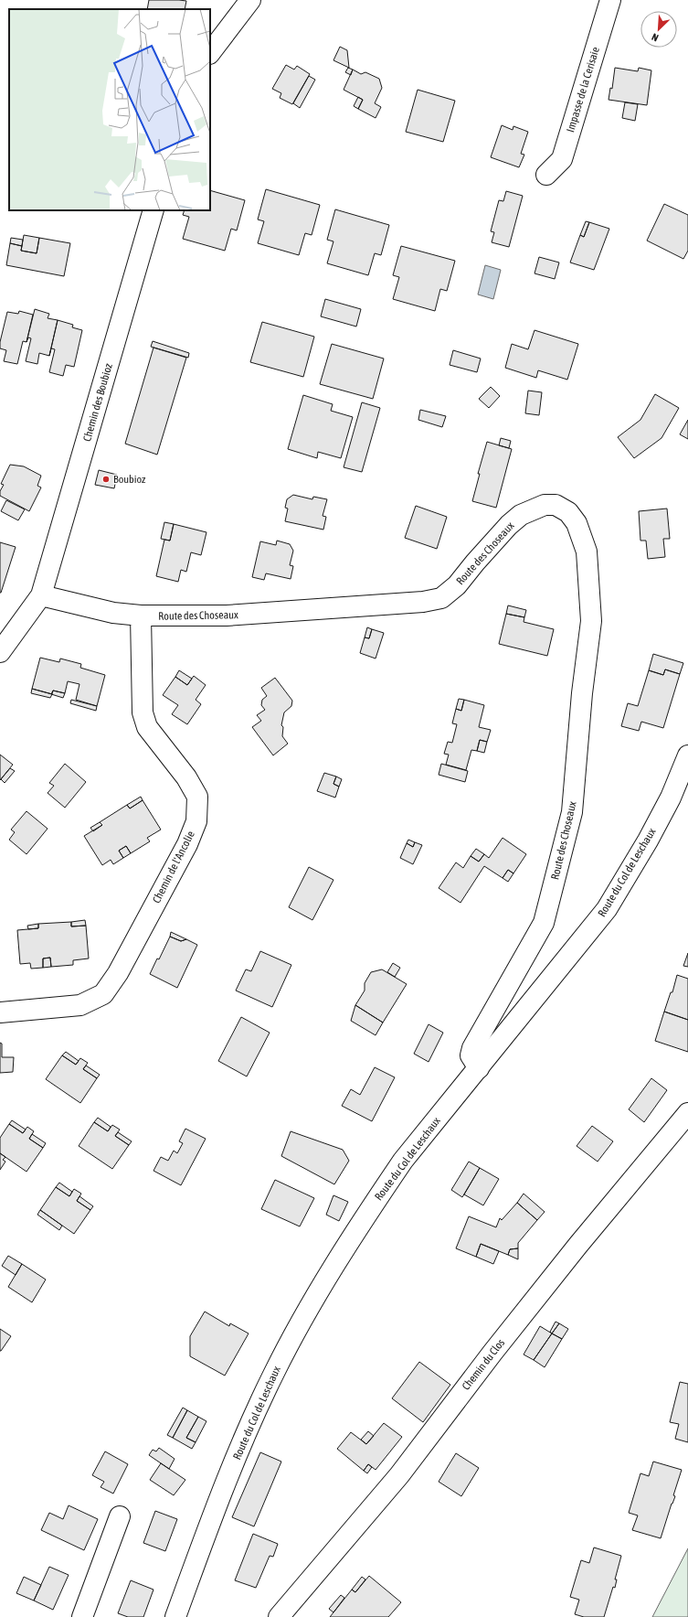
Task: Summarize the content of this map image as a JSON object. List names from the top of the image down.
{
  "streets": {
    "street": [
      "Impasse de la Cerisaie",
      "Chemin des Boubioz",
      "Route des Choseaux",
      "Chemin de l'Ancolie",
      "Route du Col de Leschaux",
      "Chemin du Clos"
    ]
  },
  "crossings": [
    ["Chemin des Boubioz", "Route des Choseaux"],
    ["Route des Choseaux", "Chemin de l'Ancolie"],
    ["Route des Choseaux", "Route du Col de Leschaux"]
  ],
  "places": ["Boubioz"],
  "north": "bottom left"
}
